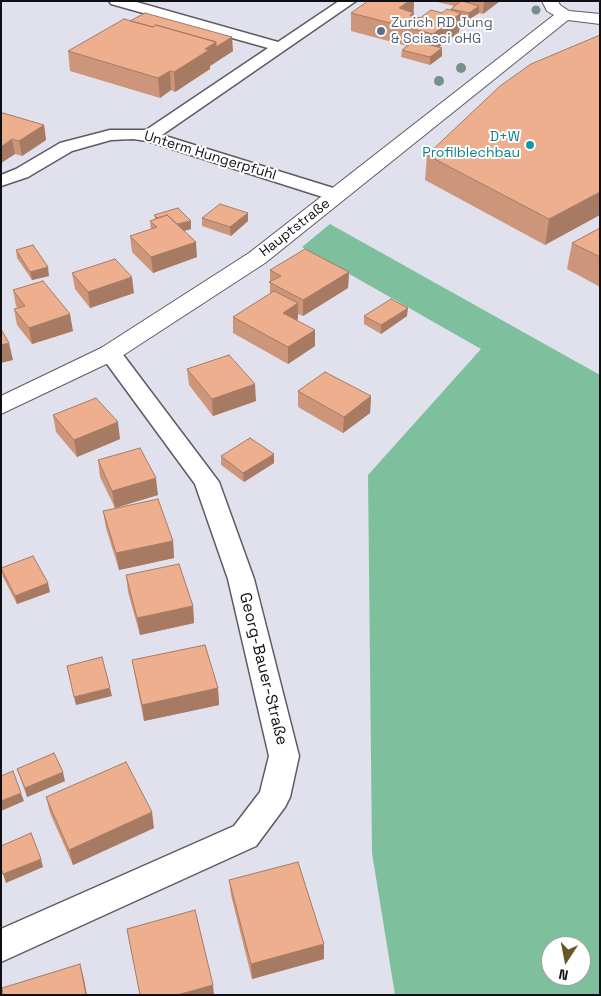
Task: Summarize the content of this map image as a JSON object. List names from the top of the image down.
{
  "streets": {
    "street": ["Unterm Hungerpfuhl", "Hauptstraße", "Georg-Bauer-Straße"]
  },
  "crossings": [
    ["Unterm Hungerpfuhl", "Hauptstraße"],
    ["Hauptstraße", "Georg-Bauer-Straße"]
  ],
  "places": ["Zurich RD Jung & Sciasci oHG", "D+W Profilblechbau"],
  "north": "bottom"
}
